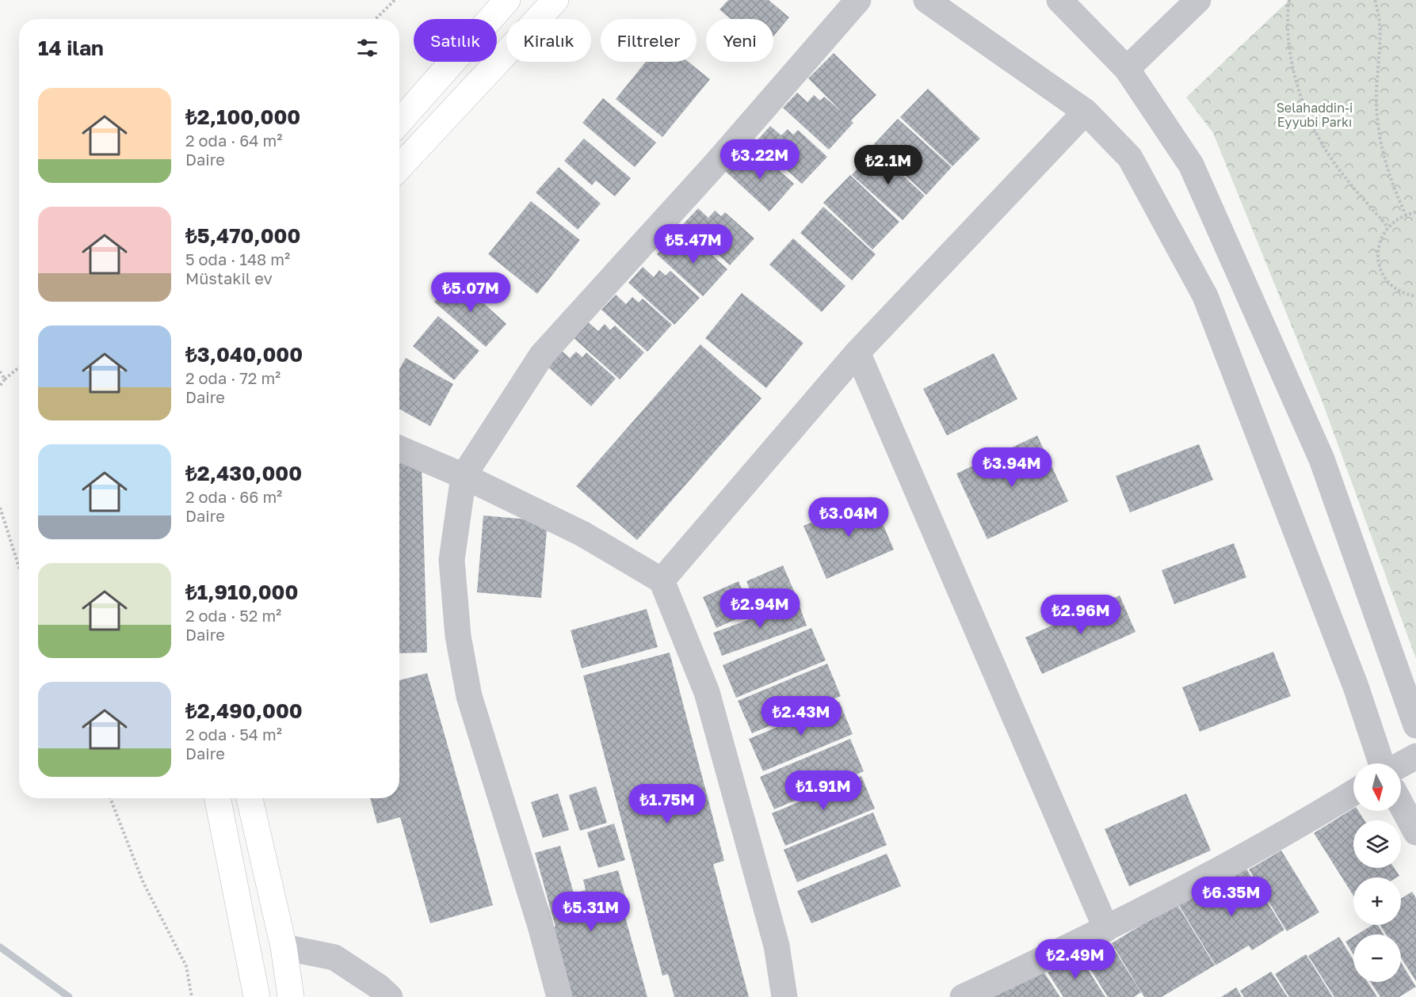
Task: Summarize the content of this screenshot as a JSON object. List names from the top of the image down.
{
  "parks": ["Selahaddin-i Eyyubi Parkı"],
  "north": "bottom",
  "page": {
    "chip": [
      "Satılık",
      "Kiralık",
      "Filtreler",
      "Yeni"
    ],
    "heading": "14 ilan",
    "list": [
      {
        "name": "₺2,100,000",
        "note": "2 oda · 64 m² · Daire"
      },
      {
        "name": "₺5,470,000",
        "note": "5 oda · 148 m² · Müstakil ev"
      },
      {
        "name": "₺3,040,000",
        "note": "2 oda · 72 m² · Daire"
      },
      {
        "name": "₺2,430,000",
        "note": "2 oda · 66 m² · Daire"
      },
      {
        "name": "₺1,910,000",
        "note": "2 oda · 52 m² · Daire"
      },
      {
        "name": "₺2,490,000",
        "note": "2 oda · 54 m² · Daire"
      }
    ],
    "price": [
      "₺3.22M",
      "₺2.1M",
      "₺5.47M",
      "₺5.07M",
      "₺3.94M",
      "₺3.04M",
      "₺2.94M",
      "₺2.96M",
      "₺2.43M",
      "₺1.91M",
      "₺1.75M",
      "₺6.35M",
      "₺5.31M",
      "₺2.49M"
    ],
    "map_buttons": ["+", "−"]
  }
}
